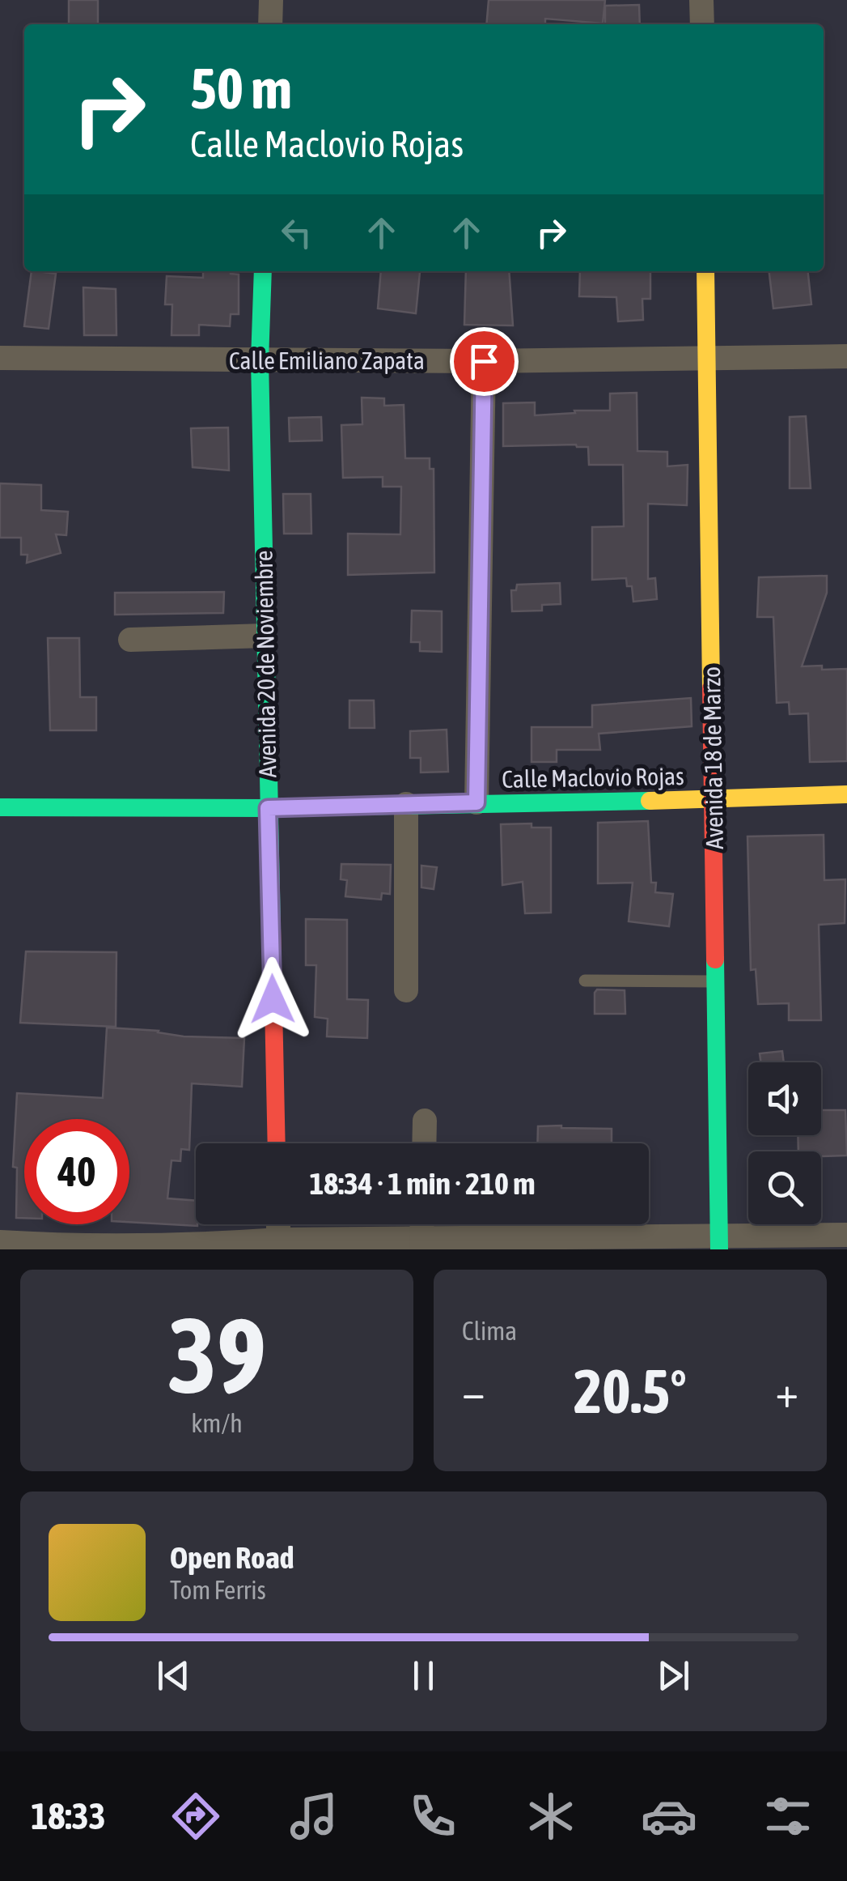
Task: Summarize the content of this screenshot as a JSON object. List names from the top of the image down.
{
  "streets": {
    "street": [
      "Calle Emiliano Zapata",
      "Avenida 20 de Noviembre",
      "Avenida 18 de Marzo",
      "Calle Maclovio Rojas"
    ]
  },
  "crossings": [
    ["Calle Emiliano Zapata", "Avenida 20 de Noviembre"],
    ["Calle Emiliano Zapata", "Avenida 18 de Marzo"],
    ["Avenida 20 de Noviembre", "Calle Maclovio Rojas"],
    ["Avenida 18 de Marzo", "Calle Maclovio Rojas"]
  ],
  "page": {
    "turn": ["50 m", "Calle Maclovio Rojas"],
    "limit": "40",
    "trip": "18:34 · 1 min · 210 m",
    "tile": [
      ["39", "km/h"],
      "Clima"
    ],
    "heat": ["−", "20.5°", "+"],
    "song": ["Open Road", "Tom Ferris"],
    "tabs": "18:33"
  }
}
